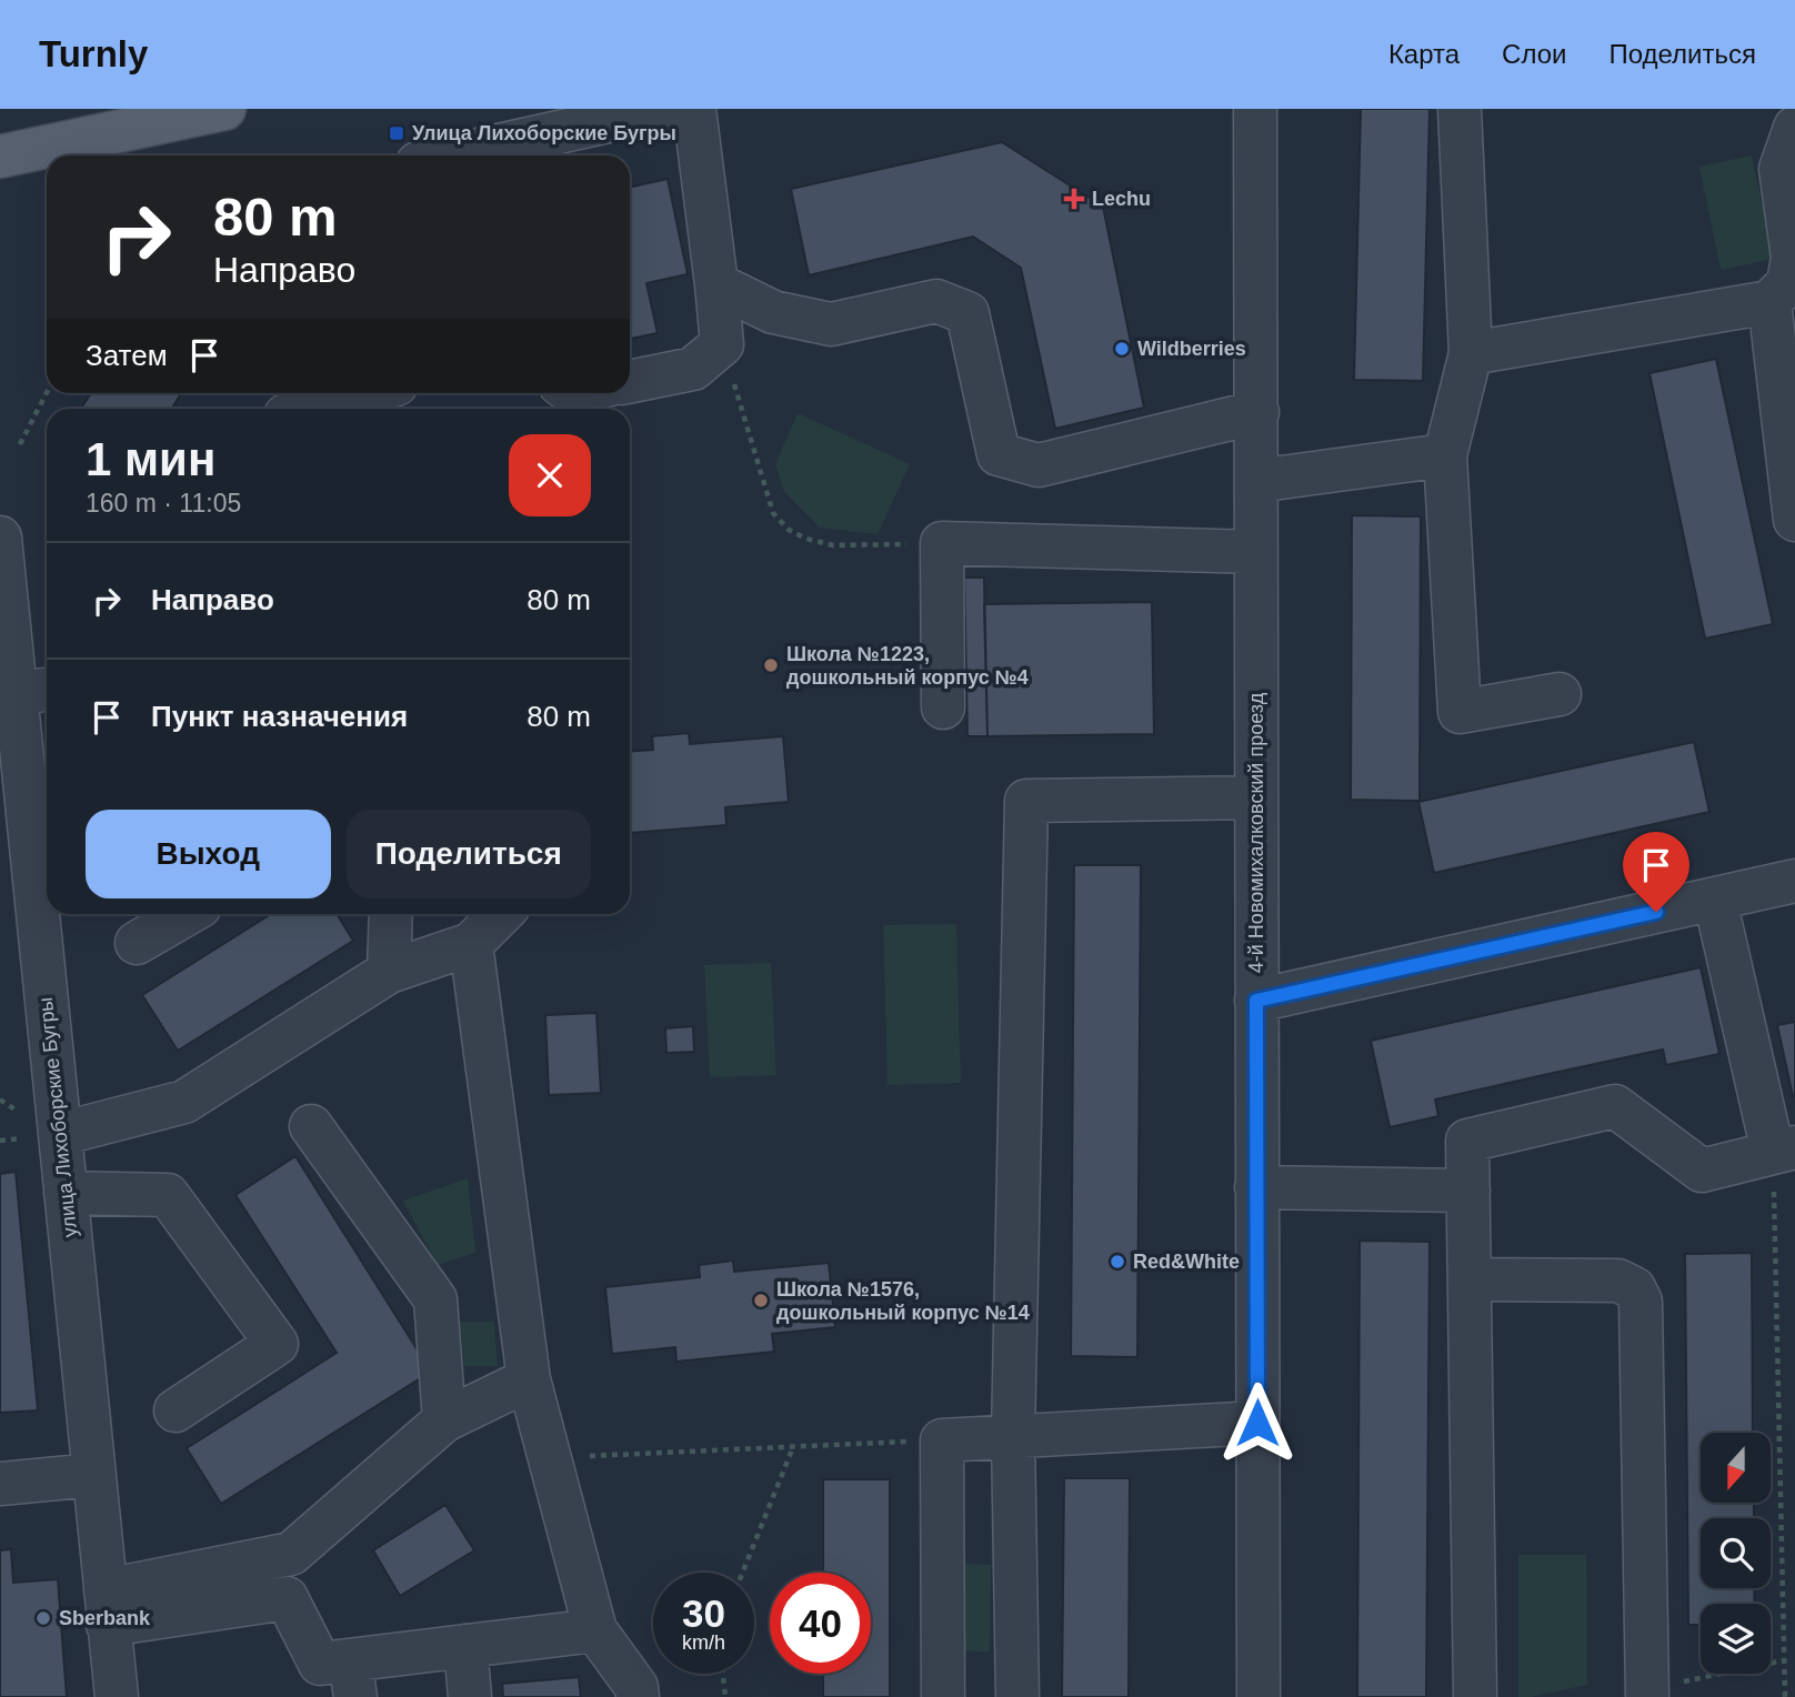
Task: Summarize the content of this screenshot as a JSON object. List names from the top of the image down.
{
  "streets": {
    "street": ["4-й Новомихалковский проезд", "улица Лихоборские Бугры"]
  },
  "places": {
    "transit": ["Улица Лихоборские Бугры"],
    "health": ["Lechu"],
    "other": [
      "Wildberries",
      "Школа №1223, дошкольный корпус №4",
      "Red&White",
      "Школа №1576, дошкольный корпус №14",
      "Sberbank"
    ]
  },
  "north": "bottom",
  "page": {
    "header": "Turnly",
    "nav": ["Карта", "Слои", "Поделиться"],
    "turn": ["80 m", "Направо"],
    "then": "Затем",
    "heading": ["1 мин", "160 m · 11:05"],
    "list": [
      {
        "name": "Направо",
        "value": "80 m"
      },
      {
        "name": "Пункт назначения",
        "value": "80 m"
      }
    ],
    "buttons": ["Выход", "Поделиться"],
    "speed": "30 km/h",
    "limit": "40"
  }
}
